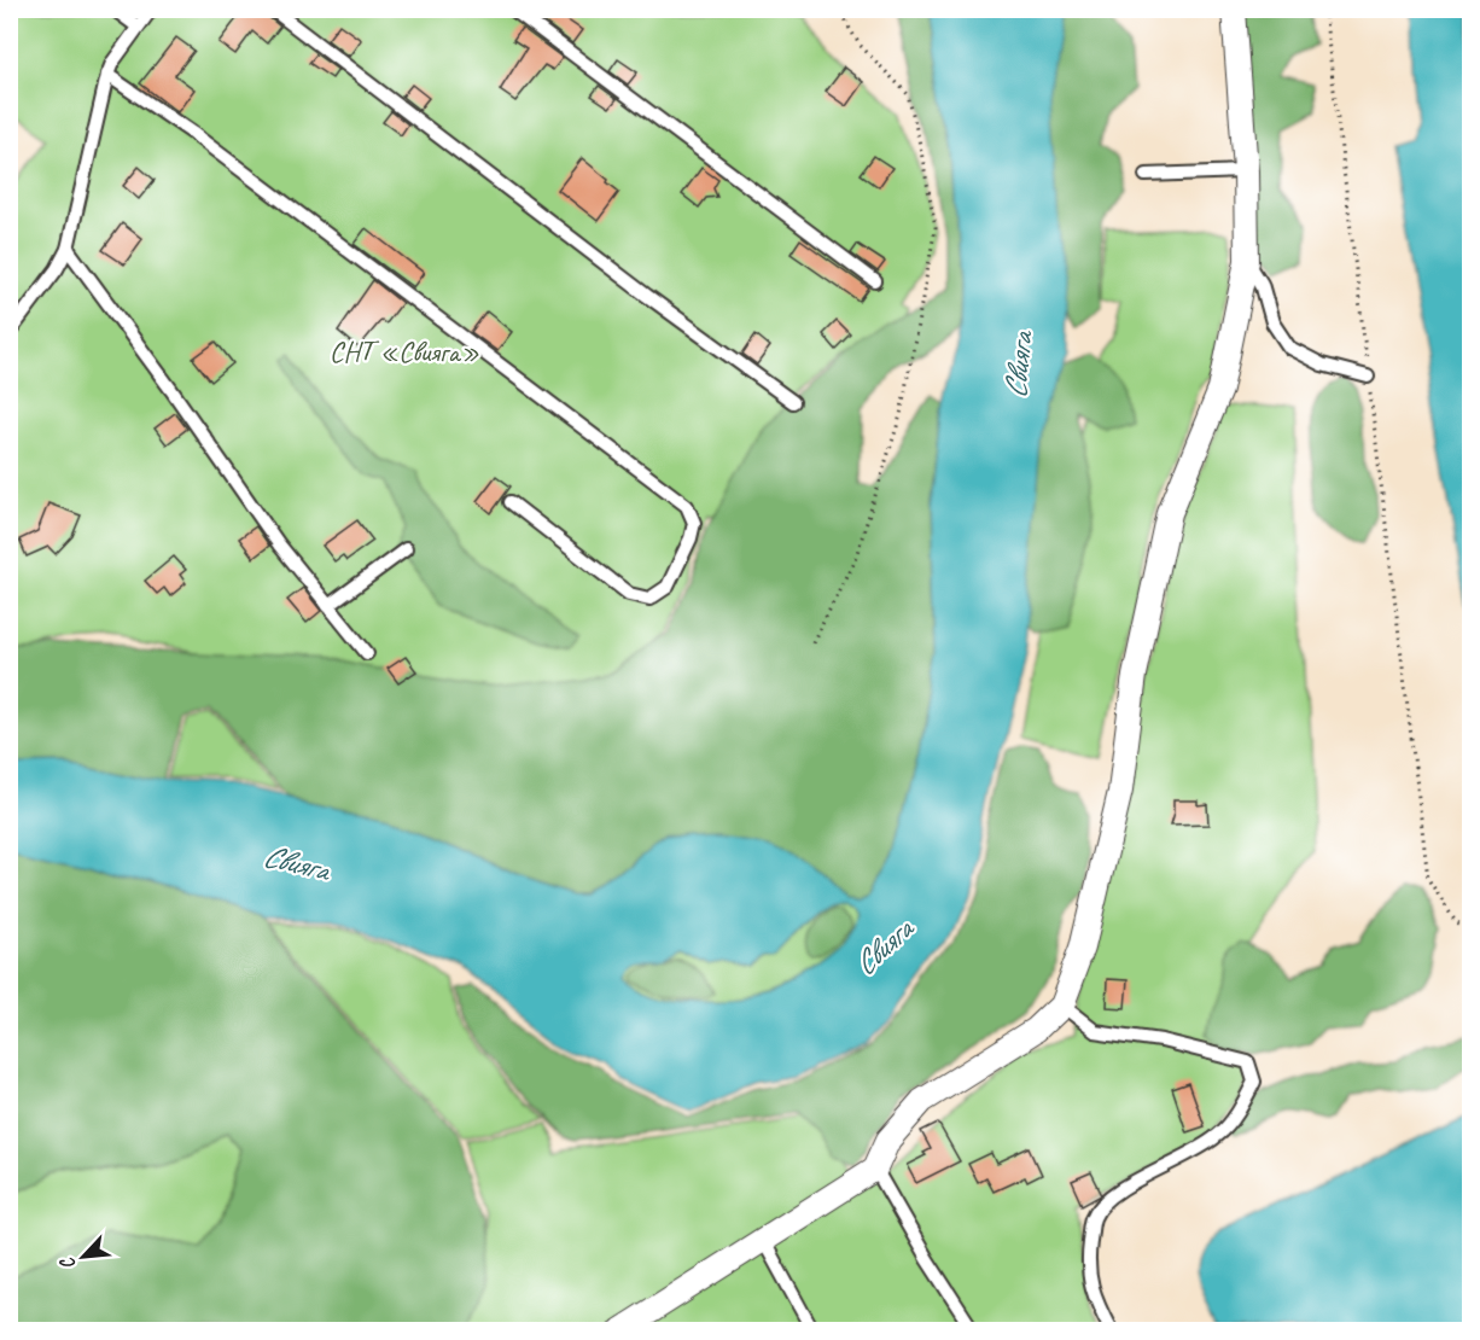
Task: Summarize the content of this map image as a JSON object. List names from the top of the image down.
{
  "water": ["Свияга"],
  "parks": ["СНТ «Свияга»"],
  "north": "bottom left"
}
